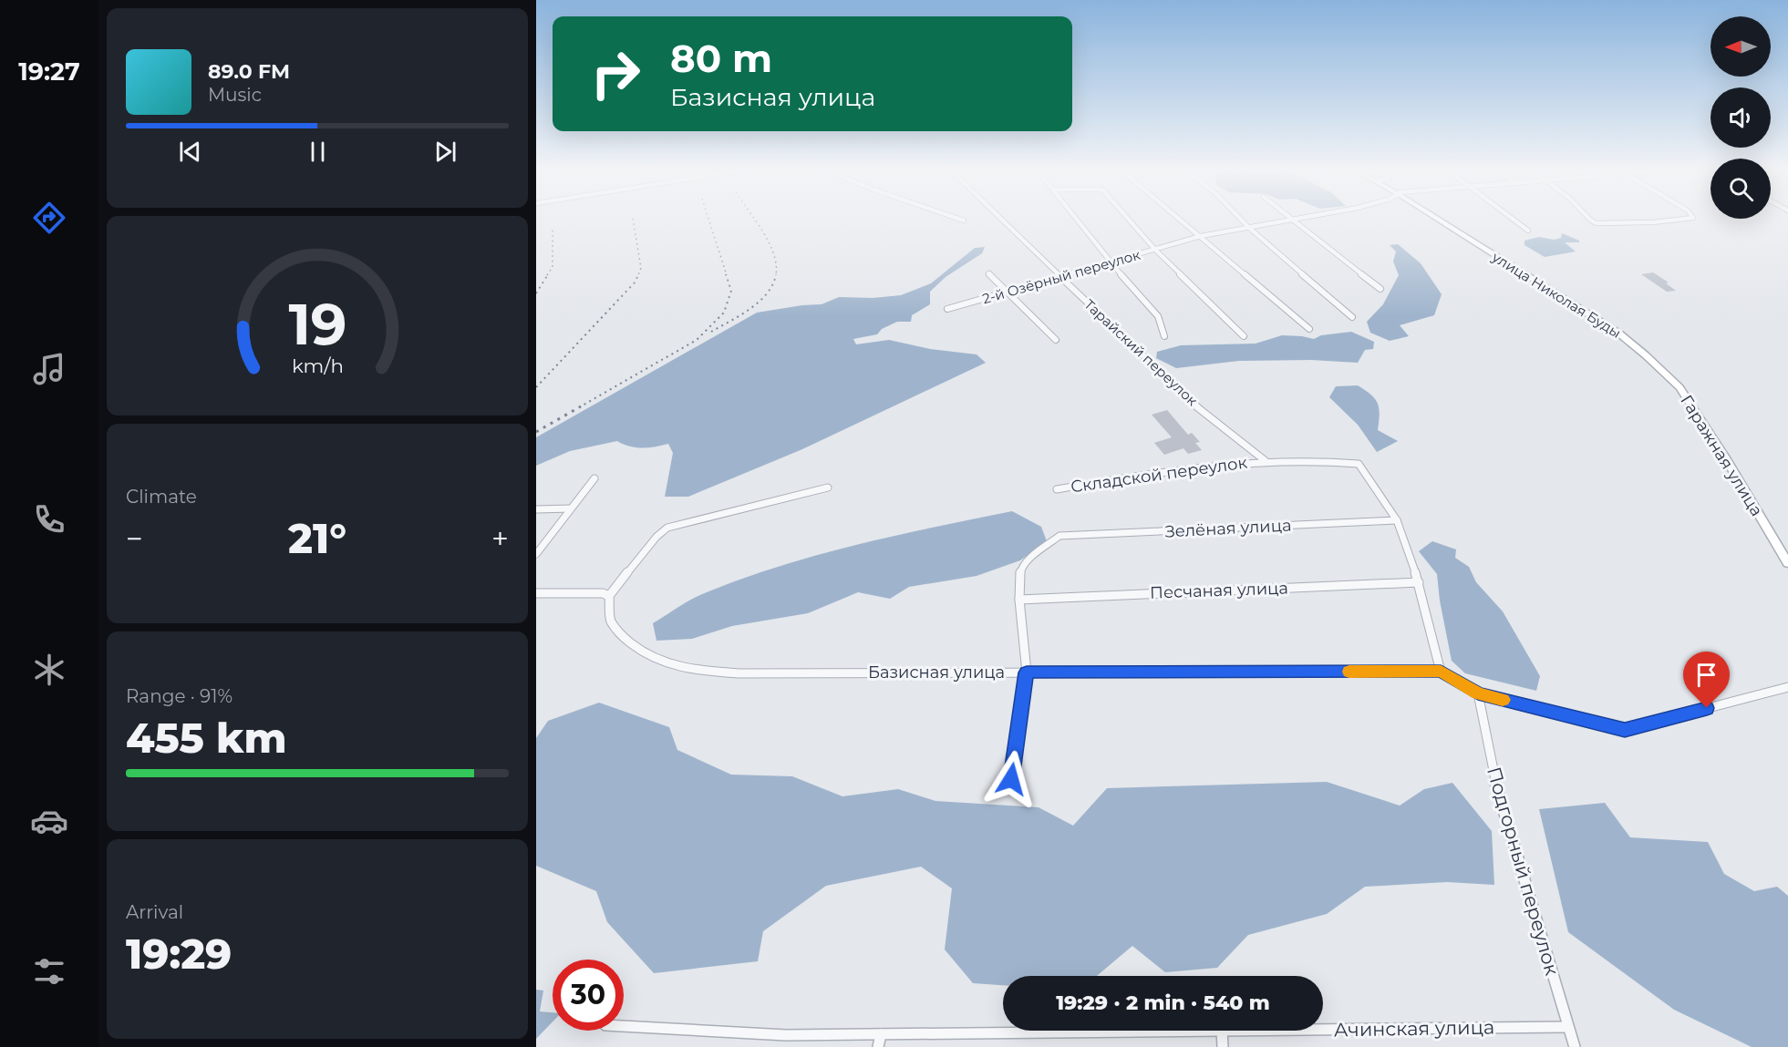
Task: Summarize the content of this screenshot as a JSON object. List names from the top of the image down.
{
  "streets": {
    "street": [
      "2-й Озёрный переулок",
      "улица Николая Буды",
      "Тарайский переулок",
      "Гаражная улица",
      "Складской переулок",
      "Зелёная улица",
      "Песчаная улица",
      "Базисная улица",
      "Подгорный переулок",
      "Ачинская улица"
    ]
  },
  "crossings": [
    ["2-й Озёрный переулок", "Тарайский переулок"],
    ["улица Николая Буды", "Гаражная улица"],
    ["Тарайский переулок", "Складской переулок"],
    ["Складской переулок", "Зелёная улица"],
    ["Зелёная улица", "Песчаная улица"],
    ["Подгорный переулок", "Ачинская улица"]
  ],
  "north": "left",
  "page": {
    "tabs": "19:27",
    "turn": ["80 m", "Базисная улица"],
    "song": ["89.0 FM", "Music"],
    "tile": [
      "Climate",
      ["Range · 91%", "455 km"],
      ["Arrival", "19:29"]
    ],
    "heat": ["−", "21°", "+"],
    "limit": "30",
    "trip": "19:29 · 2 min · 540 m",
    "gauge": ["19", "km/h"]
  }
}
